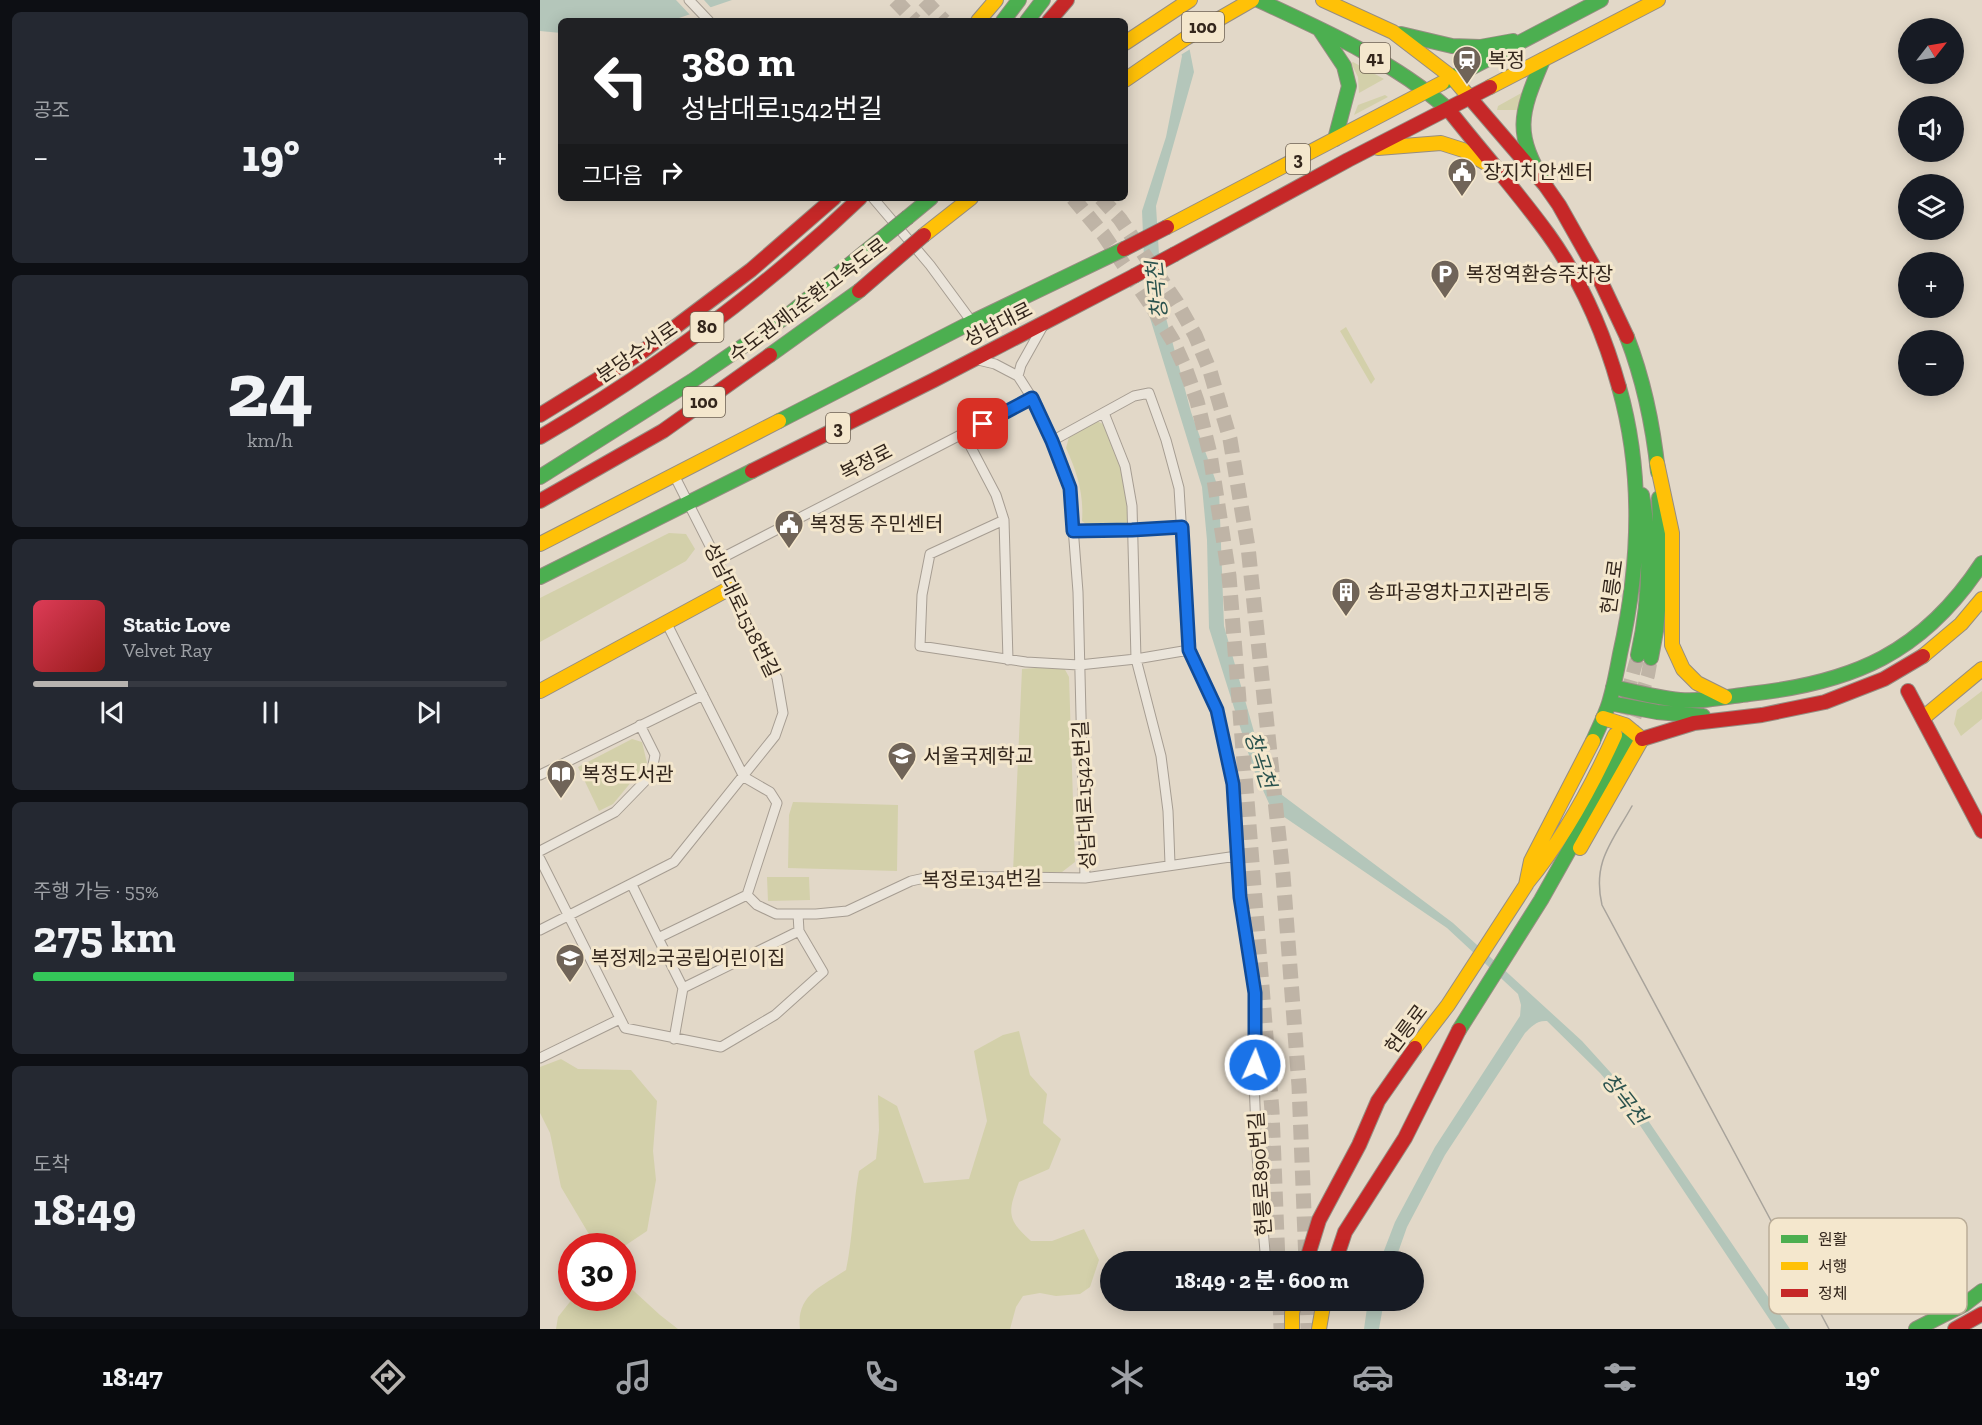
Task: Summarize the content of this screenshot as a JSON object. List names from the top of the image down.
{
  "streets": {
    "main road": [
      "100",
      "41",
      "3",
      "수도권제1순환고속도로",
      "성남대로",
      "80",
      "분당수서로",
      "헌릉로"
    ],
    "street": [
      "복정로",
      "성남대로1518번길",
      "성남대로1542번길",
      "복정로134번길",
      "헌릉로890번길"
    ]
  },
  "crossings": [
    ["41", "3"],
    ["41", "성남대로"],
    ["3", "성남대로"],
    ["성남대로", "헌릉로"],
    ["성남대로", "성남대로1518번길"],
    ["복정로", "성남대로1518번길"],
    ["복정로", "성남대로1542번길"],
    ["성남대로1542번길", "복정로134번길"],
    ["성남대로1542번길", "헌릉로890번길"]
  ],
  "water": ["창곡천"],
  "places": {
    "station": ["복정"],
    "public building": ["장지치안센터", "복정동 주민센터"],
    "parking": ["복정역환승주차장"],
    "building": ["송파공영차고지관리동"],
    "school or university": ["서울국제학교", "복정제2국공립어린이집"],
    "library": ["복정도서관"]
  },
  "legend": ["원활", "서행", "정체"],
  "north": "top right",
  "page": {
    "tile": [
      "공조",
      ["24", "km/h"],
      ["주행 가능 · 55%", "275 km"],
      ["도착", "18:49"]
    ],
    "map_buttons": ["+", "−"],
    "turn": ["380 m", "성남대로1542번길"],
    "heat": ["−", "19°", "+"],
    "then": "그다음",
    "song": ["Static Love", "Velvet Ray"],
    "limit": "30",
    "trip": "18:49 · 2 분 · 600 m",
    "tabs": ["18:47", "19°"]
  }
}
